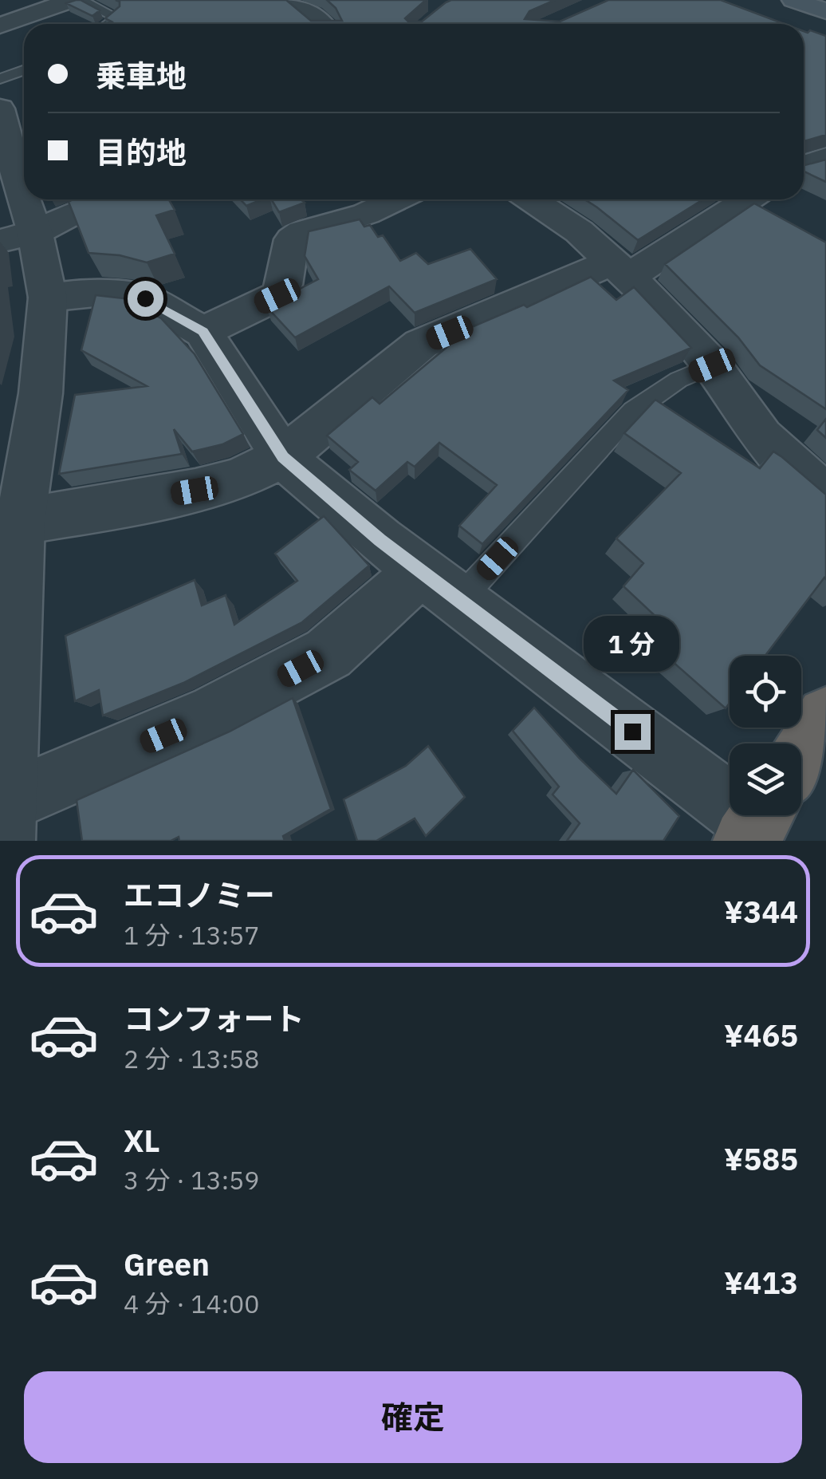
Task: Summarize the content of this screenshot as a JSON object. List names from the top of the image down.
{
  "page": {
    "banner": ["乗車地", "目的地"],
    "bubble": "1 分",
    "list": [
      {
        "name": "エコノミー",
        "note": "1 分 · 13:57",
        "value": "¥344"
      },
      {
        "name": "コンフォート",
        "note": "2 分 · 13:58",
        "value": "¥465"
      },
      {
        "name": "XL",
        "note": "3 分 · 13:59",
        "value": "¥585"
      },
      {
        "name": "Green",
        "note": "4 分 · 14:00",
        "value": "¥413"
      }
    ],
    "buttons": "確定"
  }
}
